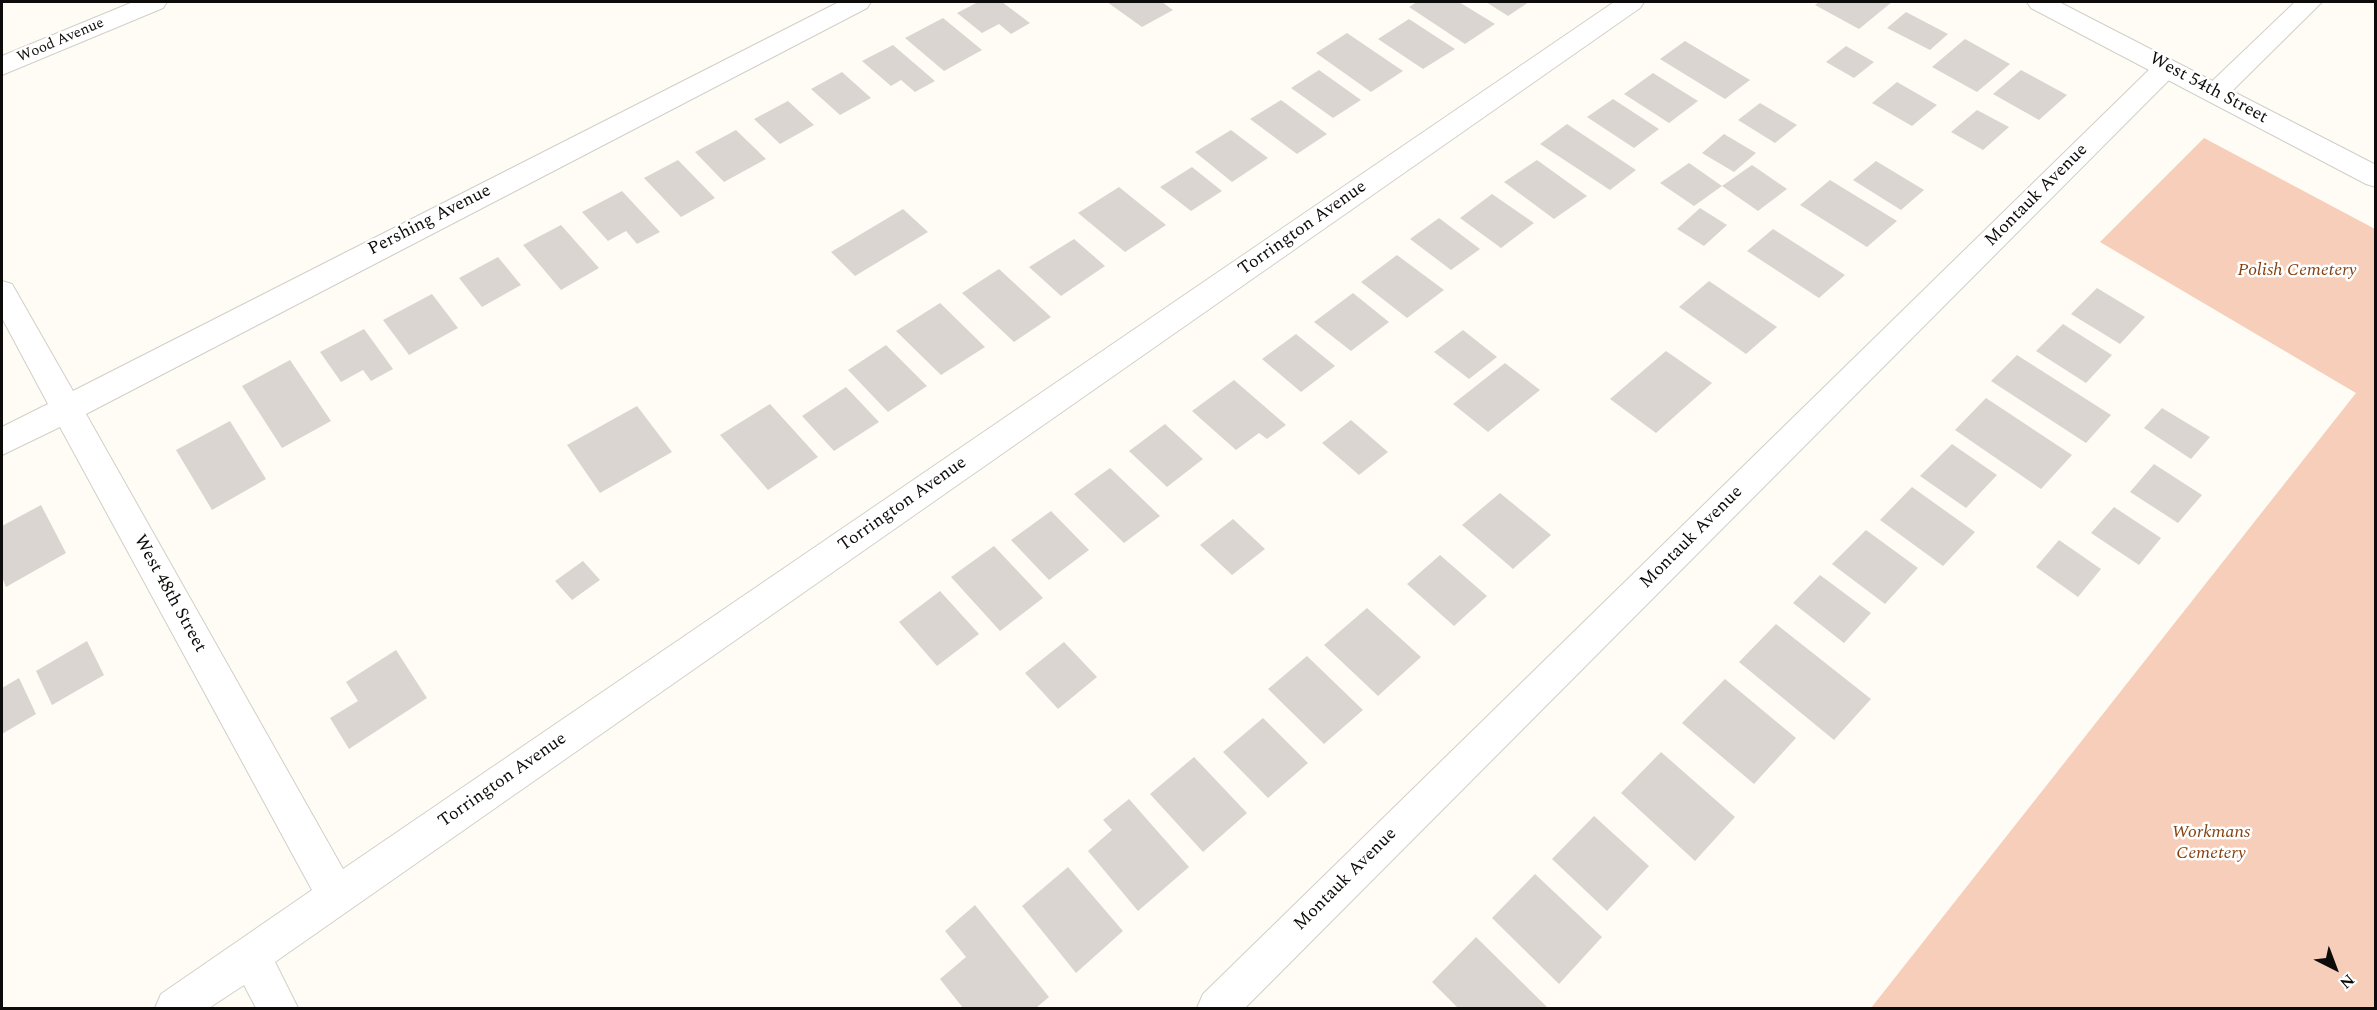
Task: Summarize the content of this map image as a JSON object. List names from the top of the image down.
{
  "streets": {
    "street": [
      "Wood Avenue",
      "West 54th Street",
      "Montauk Avenue",
      "Pershing Avenue",
      "Torrington Avenue",
      "West 48th Street"
    ]
  },
  "crossings": [
    ["West 54th Street", "Montauk Avenue"],
    ["Pershing Avenue", "West 48th Street"],
    ["Torrington Avenue", "West 48th Street"]
  ],
  "parks": ["Polish Cemetery", "Workmans Cemetery"],
  "north": "bottom right"
}
